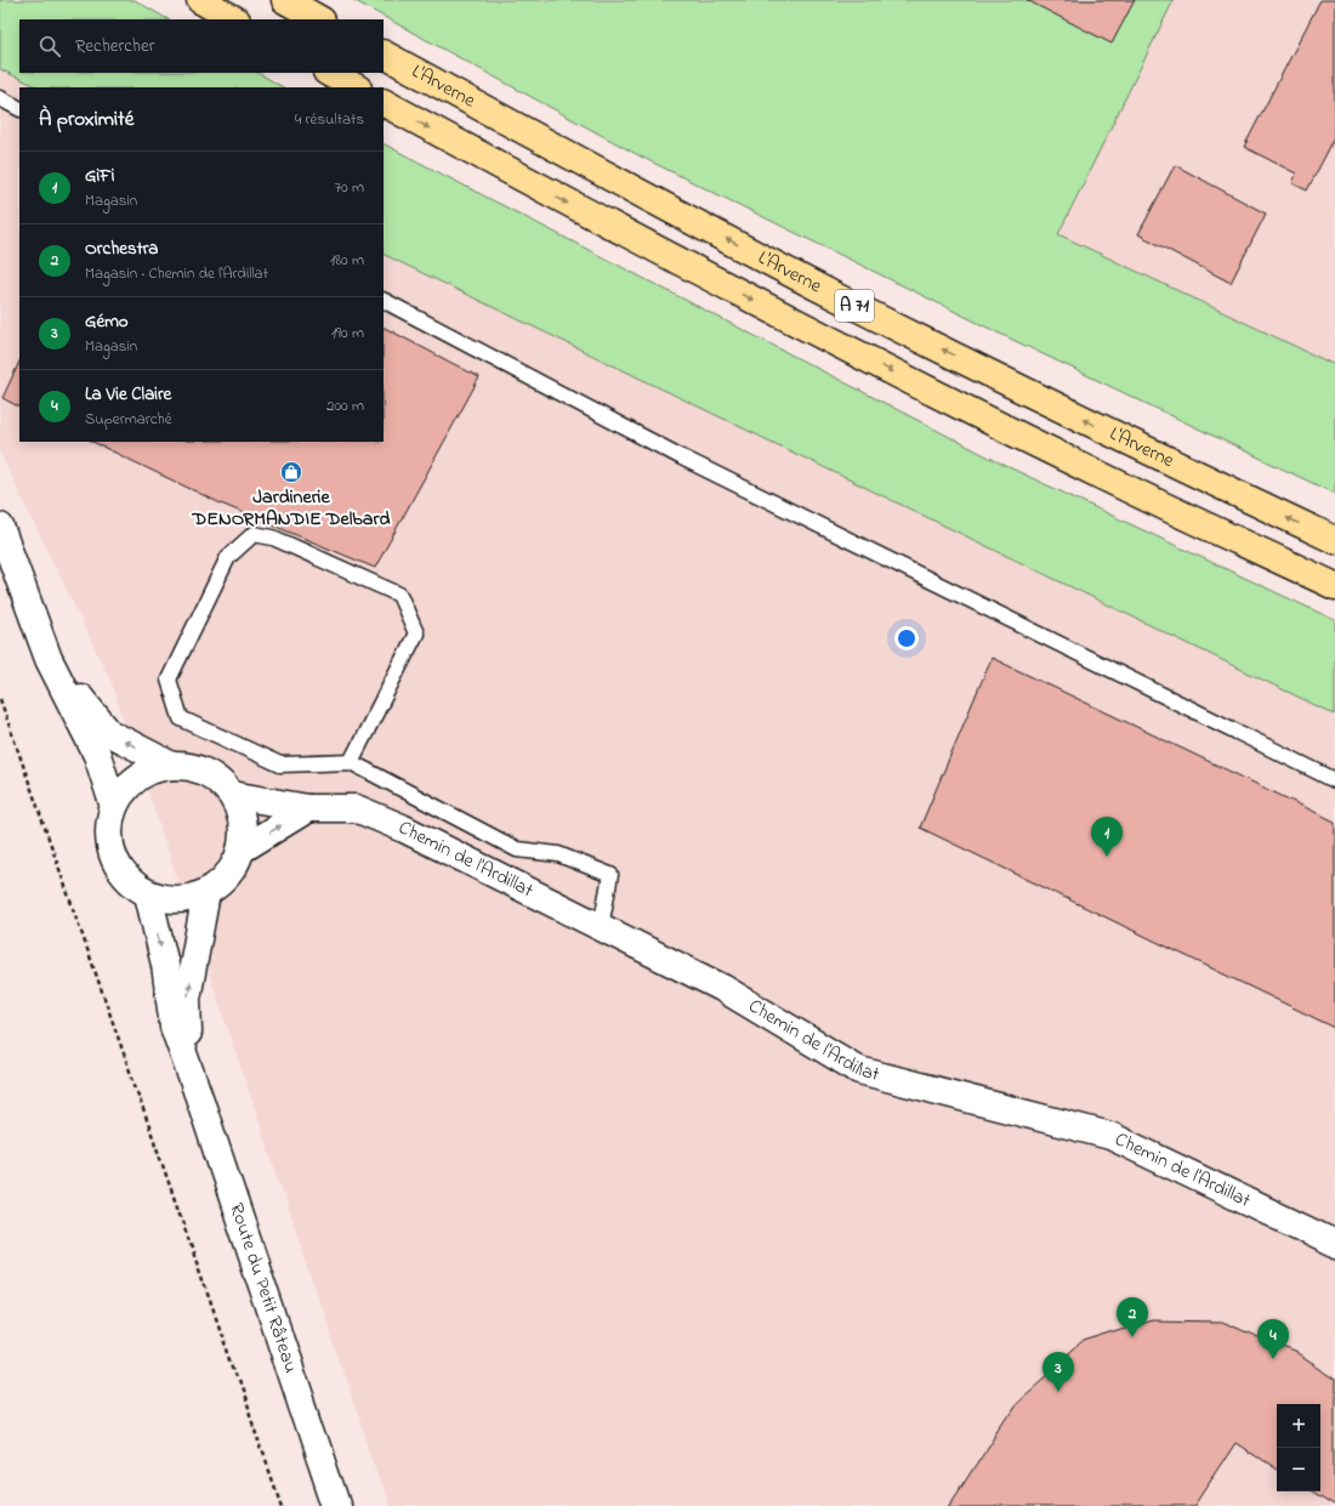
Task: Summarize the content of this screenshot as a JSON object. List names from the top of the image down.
{
  "streets": {
    "highway": ["L'Arverne", "A 71"],
    "street": ["Chemin de l'Ardillat", "Route du Petit Râteau"]
  },
  "crossings": [
    ["Chemin de l'Ardillat", "Route du Petit Râteau"]
  ],
  "places": {
    "shop": ["Jardinerie DENORMANDIE Delbard"]
  },
  "page": {
    "search": "Rechercher",
    "heading": ["À proximité", "4 résultats"],
    "list": [
      {
        "mark": "1",
        "name": "GiFi",
        "note": "Magasin",
        "value": "70 m"
      },
      {
        "mark": "2",
        "name": "Orchestra",
        "note": "Magasin · Chemin de l'Ardillat",
        "value": "180 m"
      },
      {
        "mark": "3",
        "name": "Gémo",
        "note": "Magasin",
        "value": "190 m"
      },
      {
        "mark": "4",
        "name": "La Vie Claire",
        "note": "Supermarché",
        "value": "200 m"
      }
    ],
    "pins": [
      "1",
      "2",
      "4",
      "3"
    ],
    "map_buttons": ["+", "−"]
  }
}
